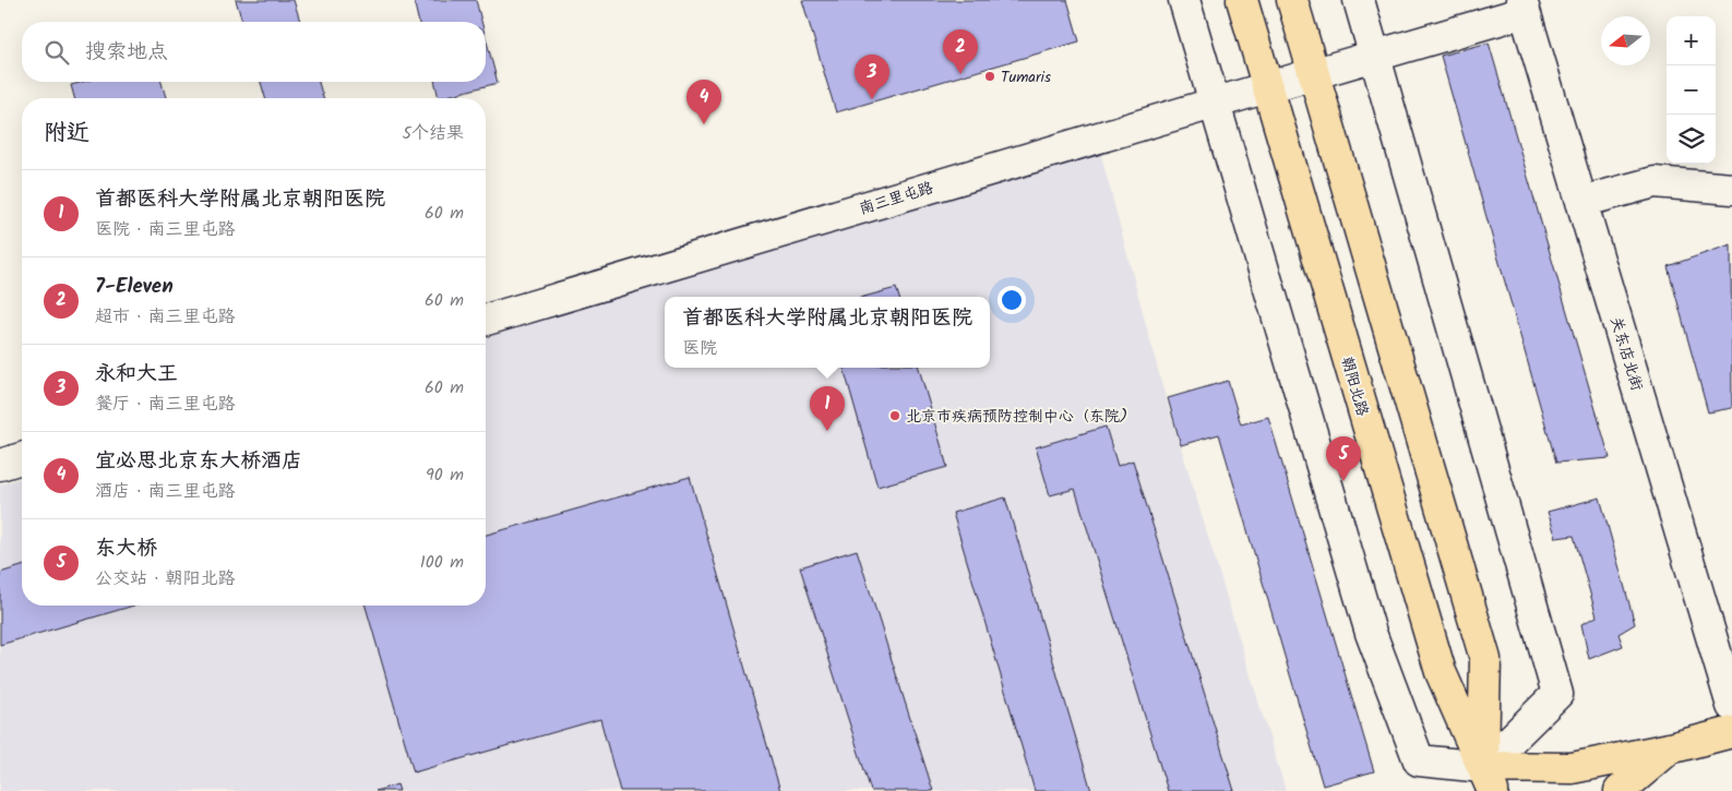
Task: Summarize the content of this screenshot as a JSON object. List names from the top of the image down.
{
  "streets": {
    "main road": ["朝阳北路"],
    "street": ["南三里屯路", "关东店北街"]
  },
  "crossings": [
    ["南三里屯路", "关东店北街"],
    ["南三里屯路", "朝阳北路"]
  ],
  "places": ["Tumaris", "北京市疾病预防控制中心（东院)"],
  "north": "left",
  "page": {
    "map_buttons": ["+", "−"],
    "search": "搜索地点",
    "pins": [
      "2",
      "3",
      "4",
      "1",
      "5"
    ],
    "heading": ["附近", "5个结果"],
    "list": [
      {
        "mark": "1",
        "name": "首都医科大学附属北京朝阳医院",
        "note": "医院 · 南三里屯路",
        "value": "60 m"
      },
      {
        "mark": "2",
        "name": "7-Eleven",
        "note": "超市 · 南三里屯路",
        "value": "60 m"
      },
      {
        "mark": "3",
        "name": "永和大王",
        "note": "餐厅 · 南三里屯路",
        "value": "60 m"
      },
      {
        "mark": "4",
        "name": "宜必思北京东大桥酒店",
        "note": "酒店 · 南三里屯路",
        "value": "90 m"
      },
      {
        "mark": "5",
        "name": "东大桥",
        "note": "公交站 · 朝阳北路",
        "value": "100 m"
      }
    ],
    "popup": ["首都医科大学附属北京朝阳医院", "医院"]
  }
}
